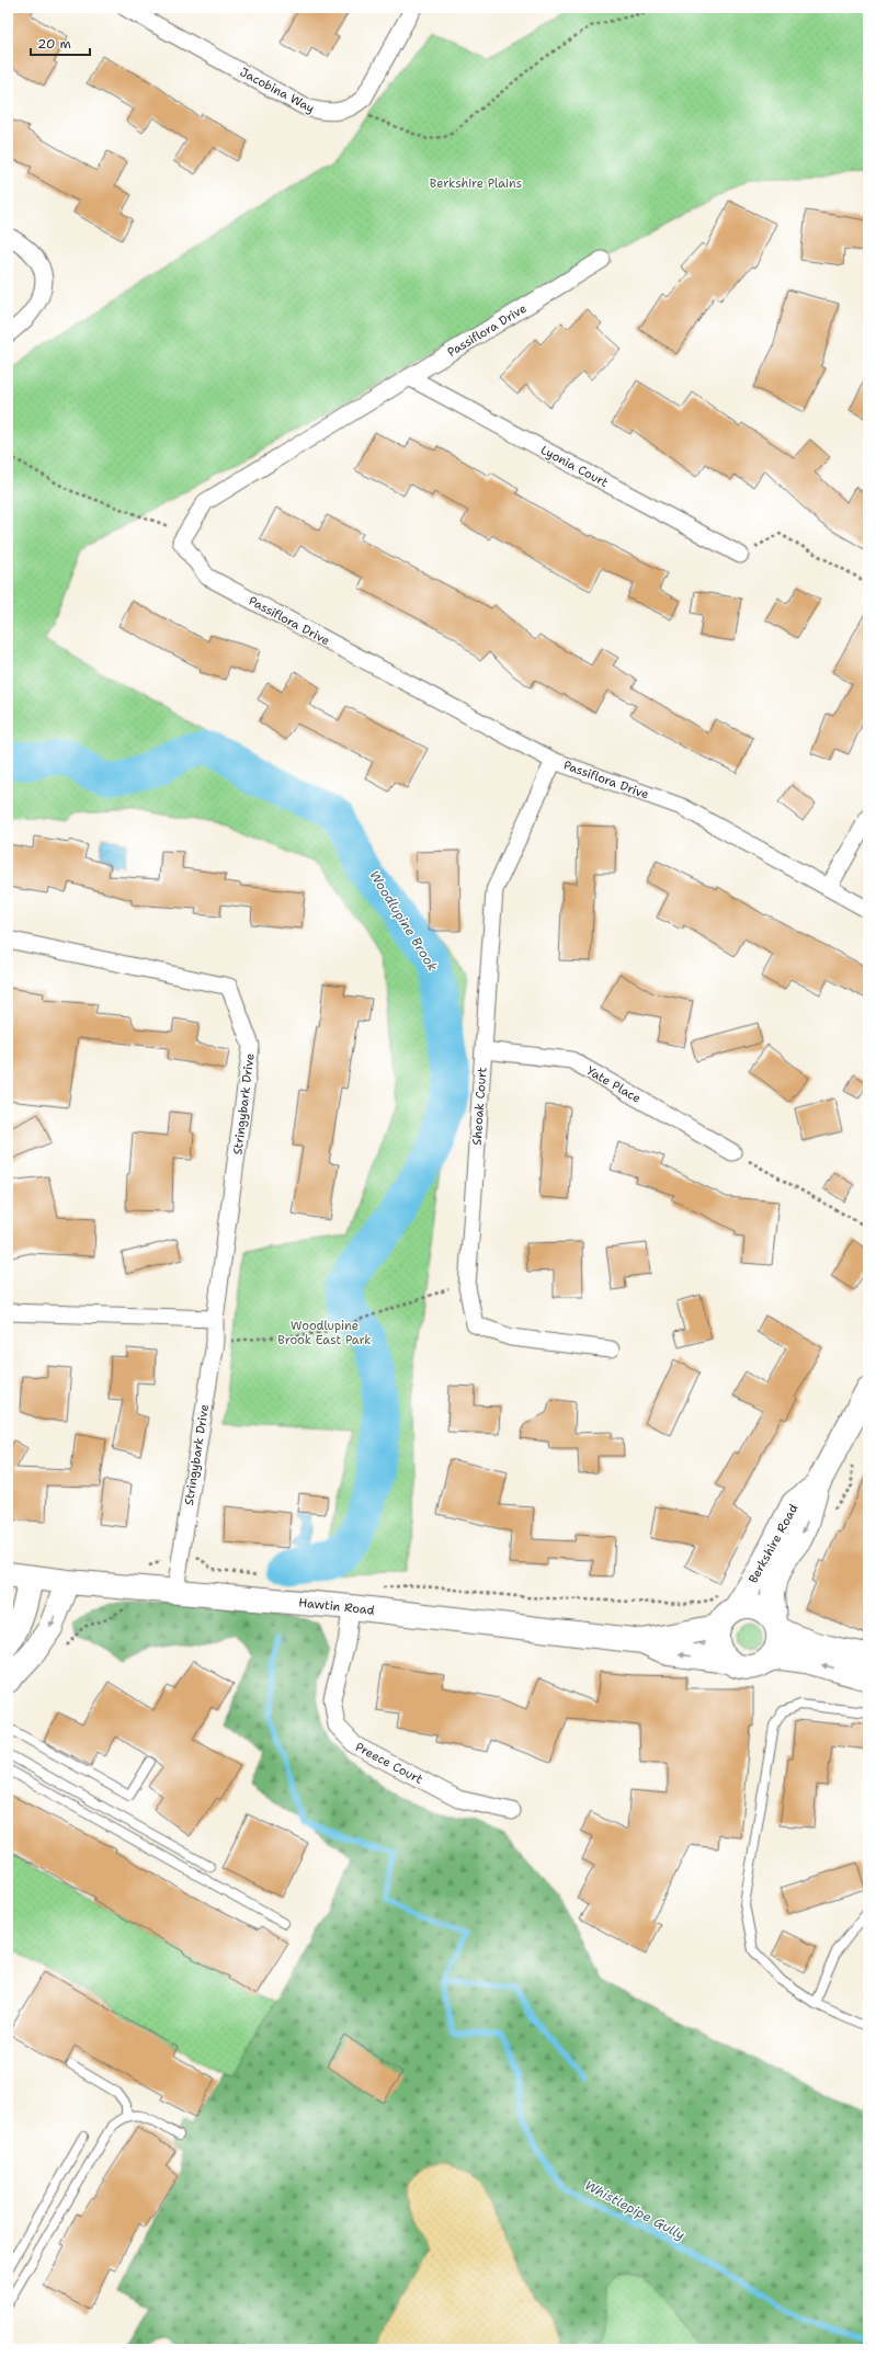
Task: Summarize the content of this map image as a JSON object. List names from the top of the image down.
{
  "streets": {
    "main road": ["Berkshire Road", "Hawtin Road"],
    "street": [
      "Jacobina Way",
      "Passiflora Drive",
      "Lyonia Court",
      "Yate Place",
      "Stringybark Drive",
      "Sheoak Court",
      "Preece Court"
    ]
  },
  "crossings": [
    ["Passiflora Drive", "Lyonia Court"],
    ["Passiflora Drive", "Sheoak Court"],
    ["Yate Place", "Sheoak Court"],
    ["Stringybark Drive", "Hawtin Road"],
    ["Berkshire Road", "Hawtin Road"],
    ["Hawtin Road", "Preece Court"]
  ],
  "water": ["Woodlupine Brook", "Whistlepipe Gully"],
  "parks": ["Berkshire Plains", "Woodlupine Brook East Park"],
  "scale_bar": "20 m"
}
